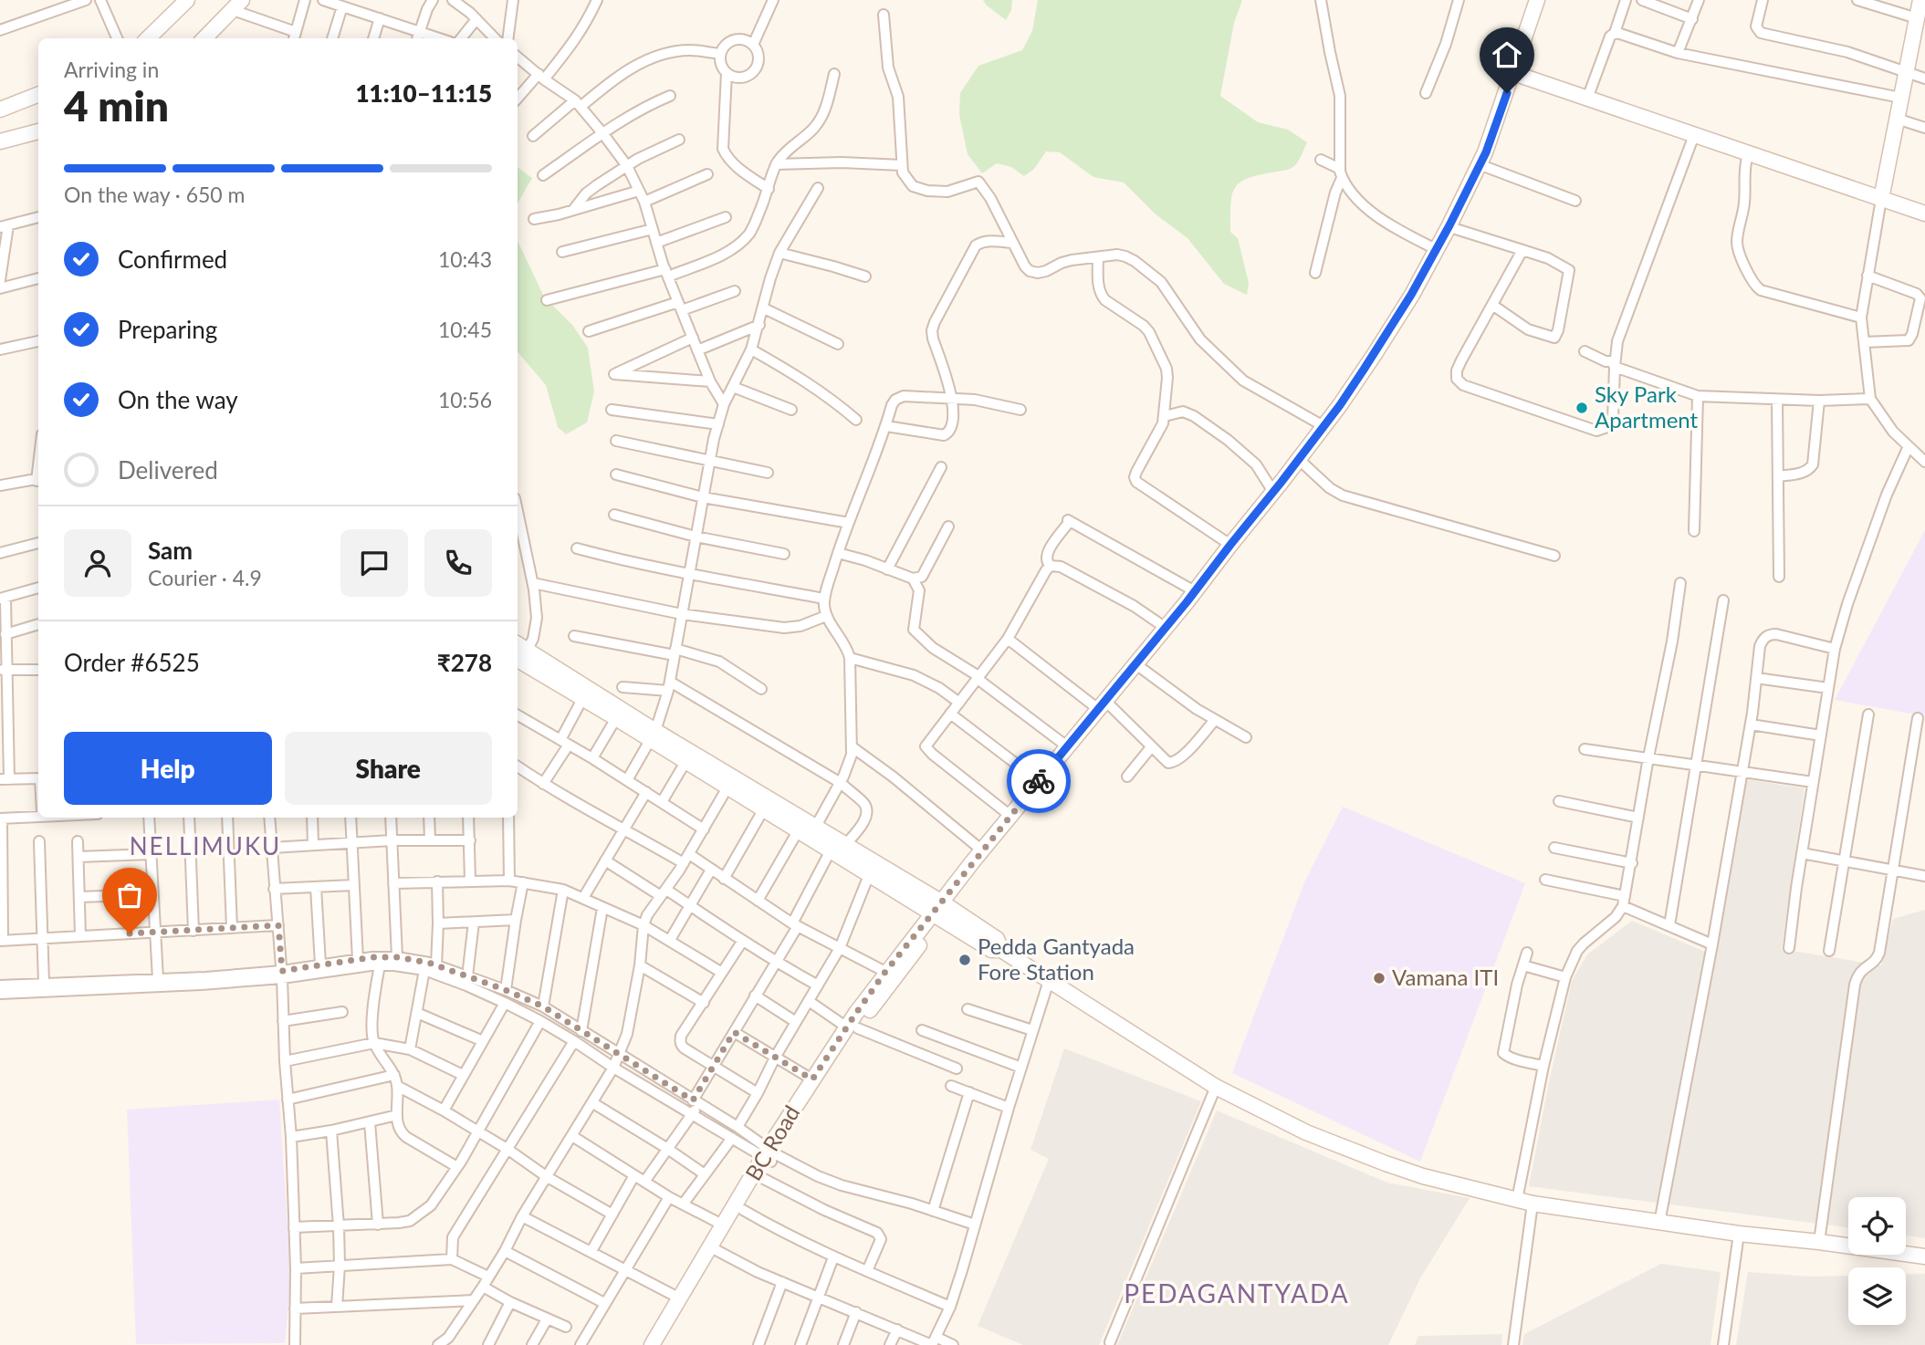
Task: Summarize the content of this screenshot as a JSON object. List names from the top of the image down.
{
  "streets": {
    "street": ["BC Road"]
  },
  "districts": ["NELLIMUKU", "PEDAGANTYADA"],
  "places": ["Sky Park Apartment", "Pedda Gantyada Fore Station", "Vamana ITI"],
  "page": {
    "heading": ["4 min", "Arriving in", "11:10–11:15"],
    "panel": [
      "Sam",
      "Courier · 4.9",
      "Order #6525",
      "₹278"
    ],
    "bar": "On the way · 650 m",
    "list": [
      ["Confirmed", "10:43"],
      ["Preparing", "10:45"],
      ["On the way", "10:56"],
      "Delivered"
    ],
    "buttons": ["Help", "Share"]
  }
}
